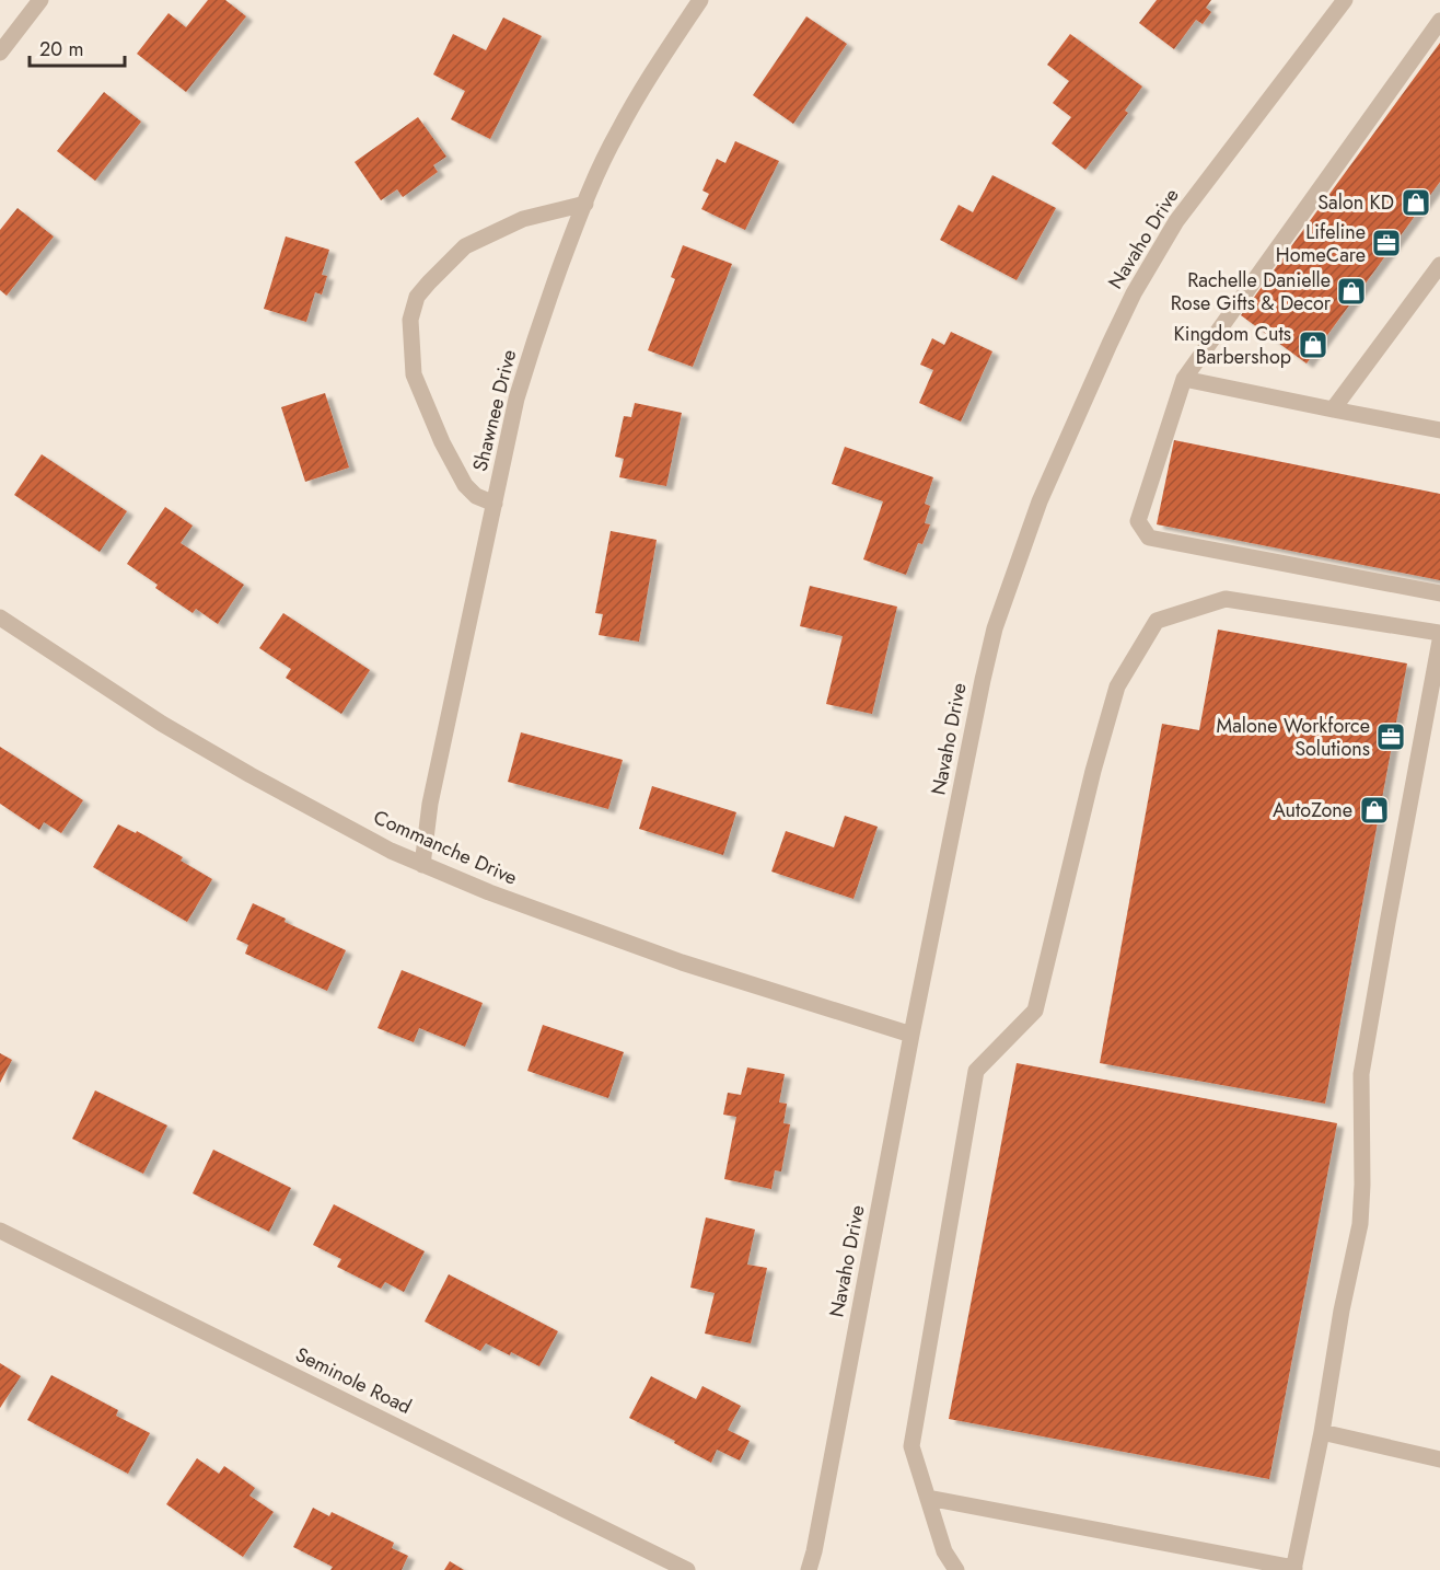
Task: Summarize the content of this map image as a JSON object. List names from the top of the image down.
{
  "streets": {
    "street": [
      "Navaho Drive",
      "Shawnee Drive",
      "Commanche Drive",
      "Seminole Road"
    ]
  },
  "crossings": [
    ["Navaho Drive", "Commanche Drive"],
    ["Shawnee Drive", "Commanche Drive"]
  ],
  "places": {
    "shop": [
      "Salon KD",
      "Rachelle Danielle Rose Gifts & Decor",
      "Kingdom Cuts Barbershop",
      "AutoZone"
    ],
    "office": ["Lifeline HomeCare", "Malone Workforce Solutions"]
  },
  "scale_bar": "20 m"
}
